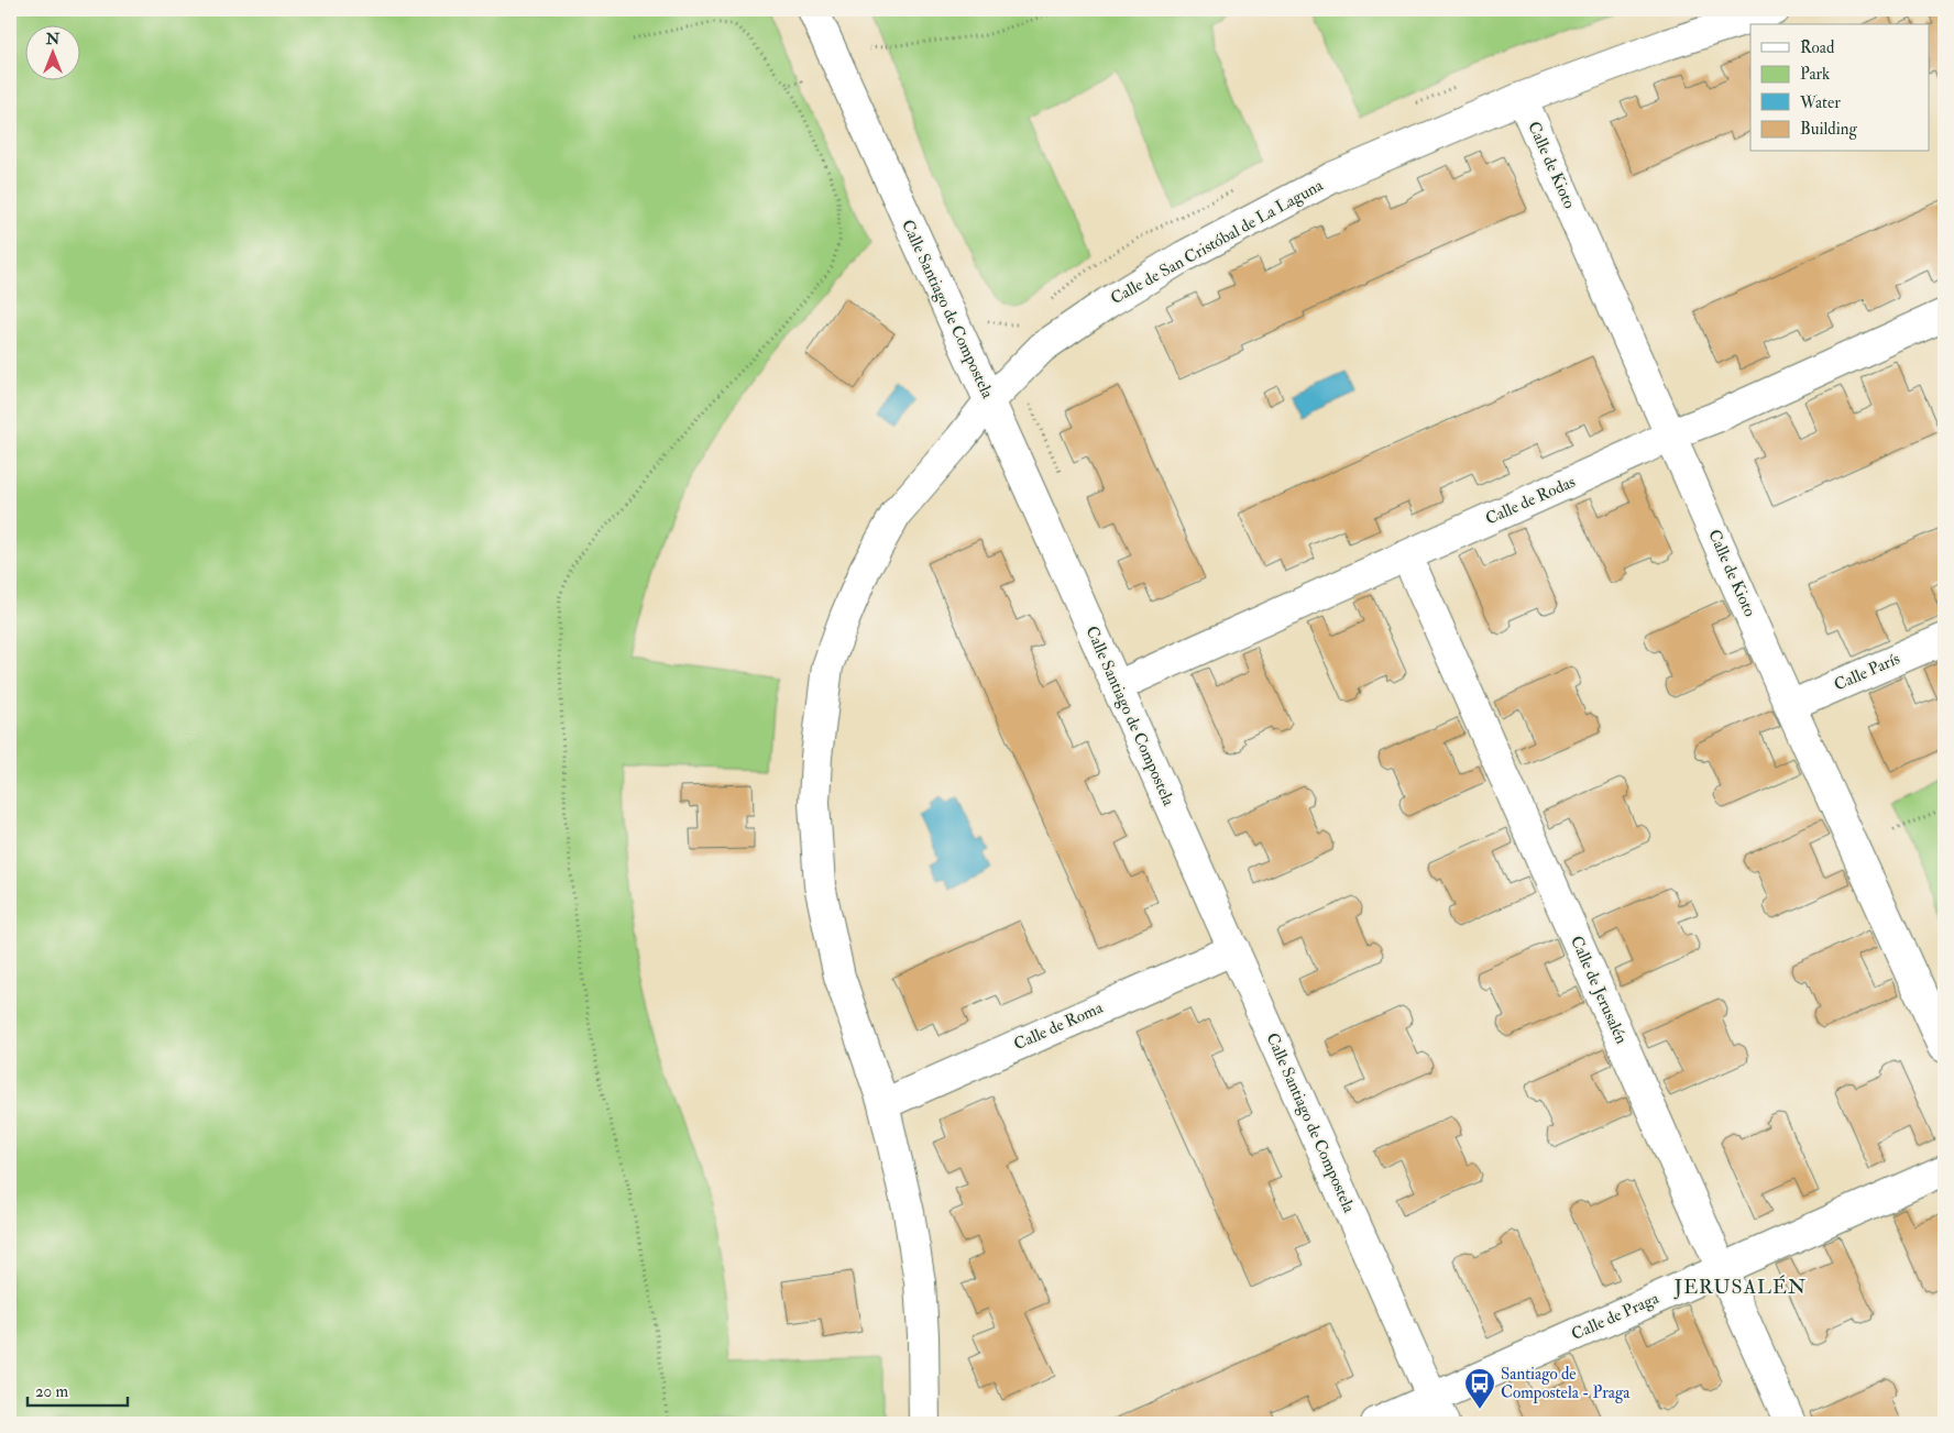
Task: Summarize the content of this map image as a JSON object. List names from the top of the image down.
{
  "streets": {
    "street": [
      "Calle de Kioto",
      "Calle de San Cristóbal de La Laguna",
      "Calle Santiago de Compostela",
      "Calle de Rodas",
      "Calle París",
      "Calle de Jerusalén",
      "Calle de Roma",
      "Calle de Praga"
    ]
  },
  "crossings": [
    ["Calle de Kioto", "Calle de San Cristóbal de La Laguna"],
    ["Calle de Kioto", "Calle de Rodas"],
    ["Calle de Kioto", "Calle París"],
    ["Calle de San Cristóbal de La Laguna", "Calle Santiago de Compostela"],
    ["Calle de San Cristóbal de La Laguna", "Calle de Roma"],
    ["Calle Santiago de Compostela", "Calle de Rodas"],
    ["Calle Santiago de Compostela", "Calle de Roma"],
    ["Calle Santiago de Compostela", "Calle de Praga"],
    ["Calle de Rodas", "Calle de Jerusalén"],
    ["Calle de Jerusalén", "Calle de Praga"]
  ],
  "districts": ["JERUSALÉN"],
  "places": {
    "bus stop": ["Santiago de Compostela - Praga"]
  },
  "legend": [
    "Road",
    "Park",
    "Water",
    "Building"
  ],
  "scale_bar": "20 m",
  "north": "top"
}
